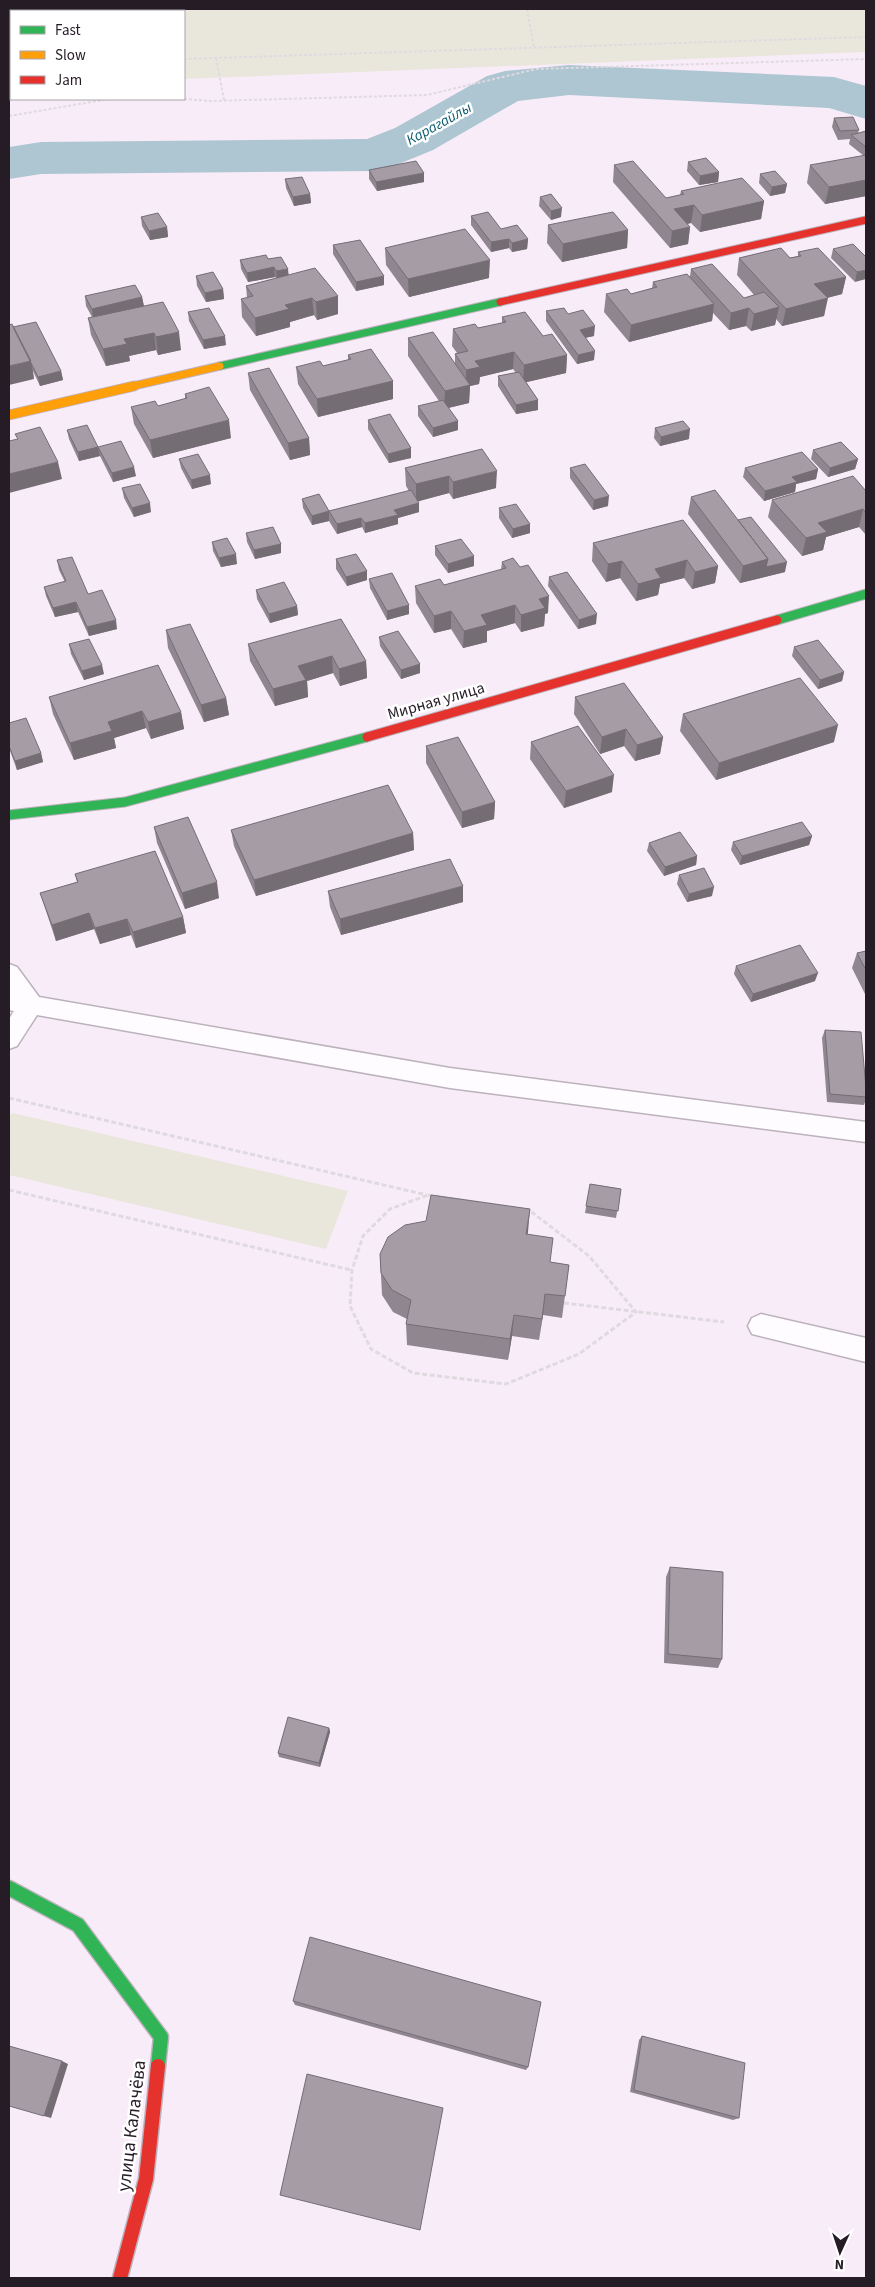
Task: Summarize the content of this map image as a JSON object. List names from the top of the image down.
{
  "streets": {
    "street": ["Мирная улица", "улица Калачёва"]
  },
  "water": ["Карагайлы"],
  "legend": ["Fast", "Slow", "Jam"],
  "north": "bottom"
}
